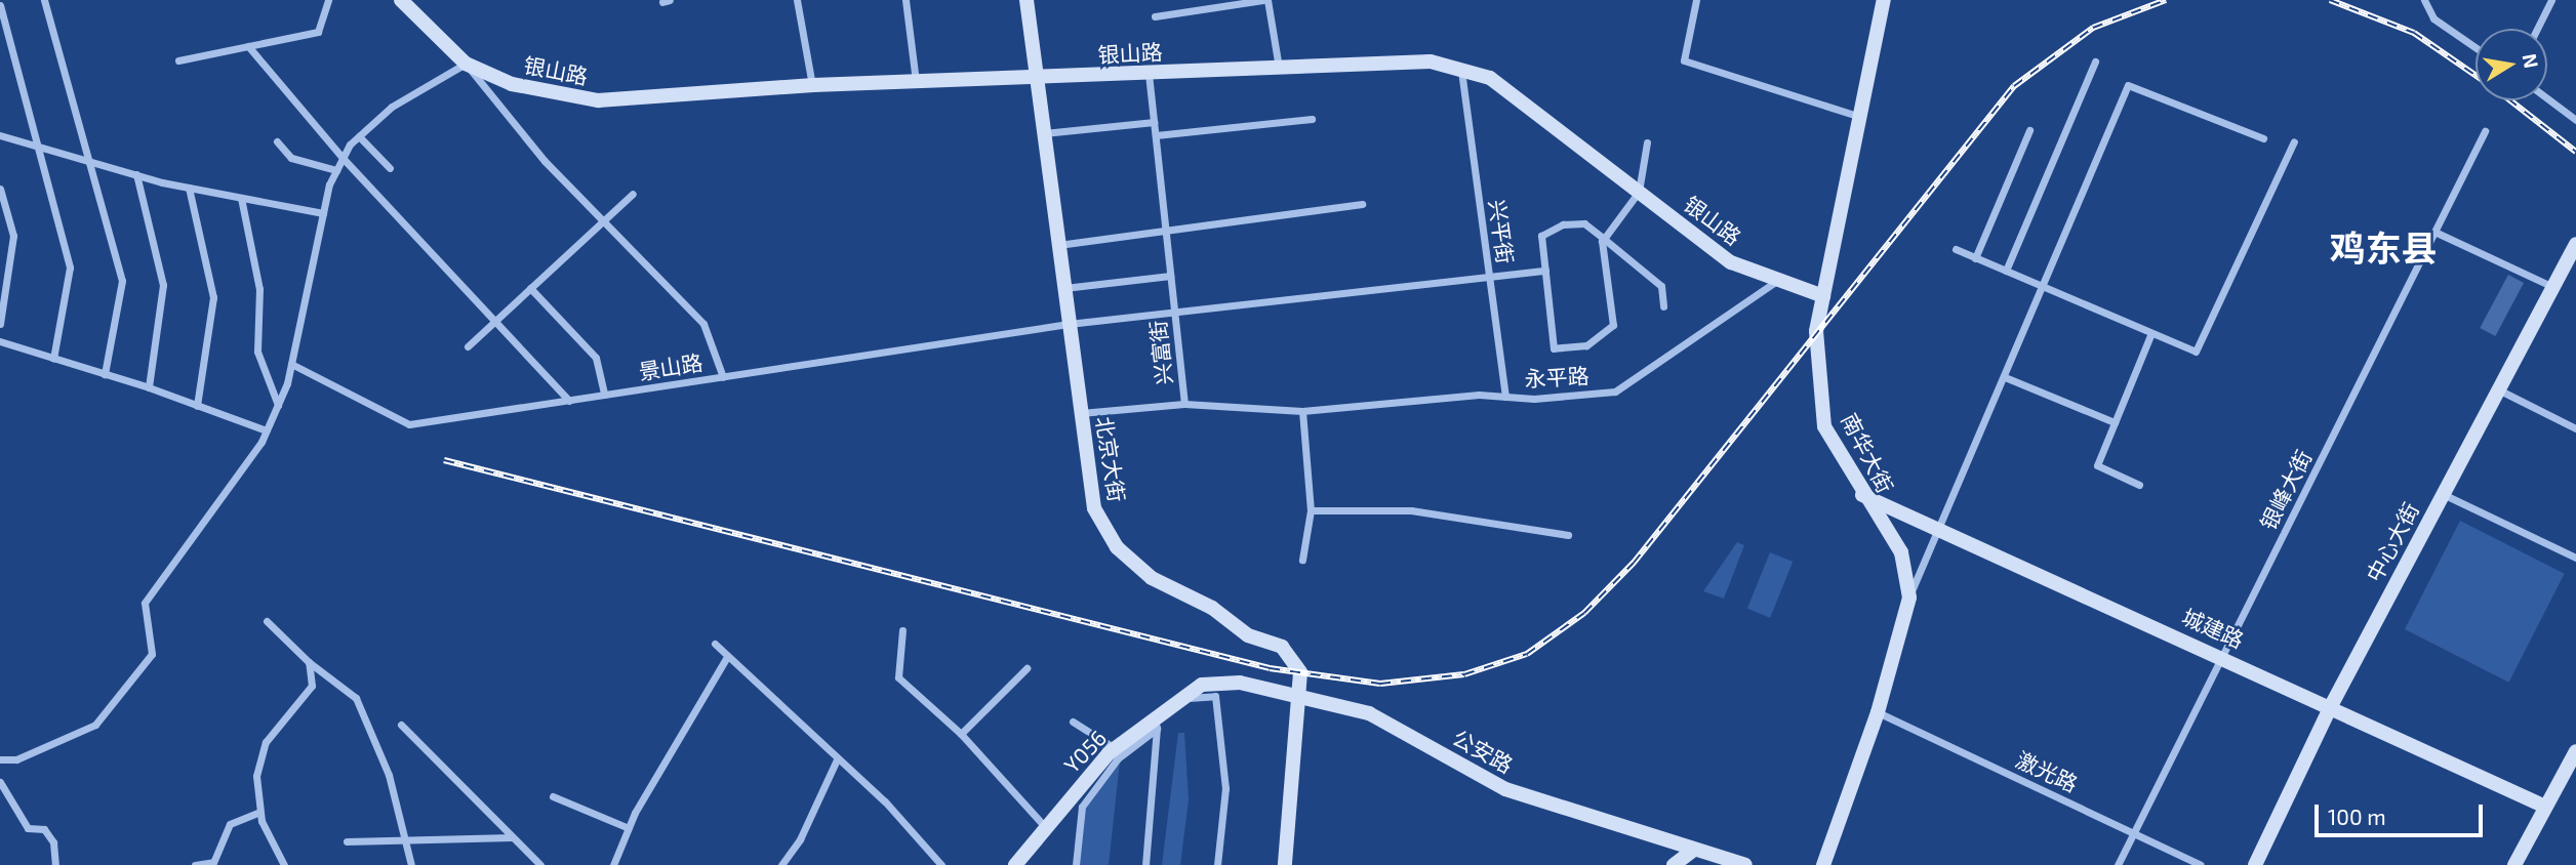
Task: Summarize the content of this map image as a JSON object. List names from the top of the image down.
{
  "streets": {
    "street": [
      "银山路",
      "兴平街",
      "兴富街",
      "景山路",
      "永平路",
      "南华大街",
      "北京大街",
      "银峰大街",
      "中心大街",
      "城建路",
      "Y056",
      "公安路",
      "激光路"
    ]
  },
  "crossings": [
    ["银山路", "兴平街"],
    ["银山路", "兴富街"],
    ["银山路", "永平路"],
    ["银山路", "南华大街"],
    ["银山路", "北京大街"],
    ["兴平街", "景山路"],
    ["兴平街", "永平路"],
    ["兴富街", "景山路"],
    ["兴富街", "永平路"],
    ["景山路", "北京大街"],
    ["南华大街", "城建路"],
    ["南华大街", "激光路"],
    ["北京大街", "公安路"],
    ["银峰大街", "城建路"],
    ["银峰大街", "激光路"],
    ["中心大街", "城建路"],
    ["Y056", "公安路"]
  ],
  "districts": ["鸡东县"],
  "scale_bar": "100 m",
  "north": "right"
}
